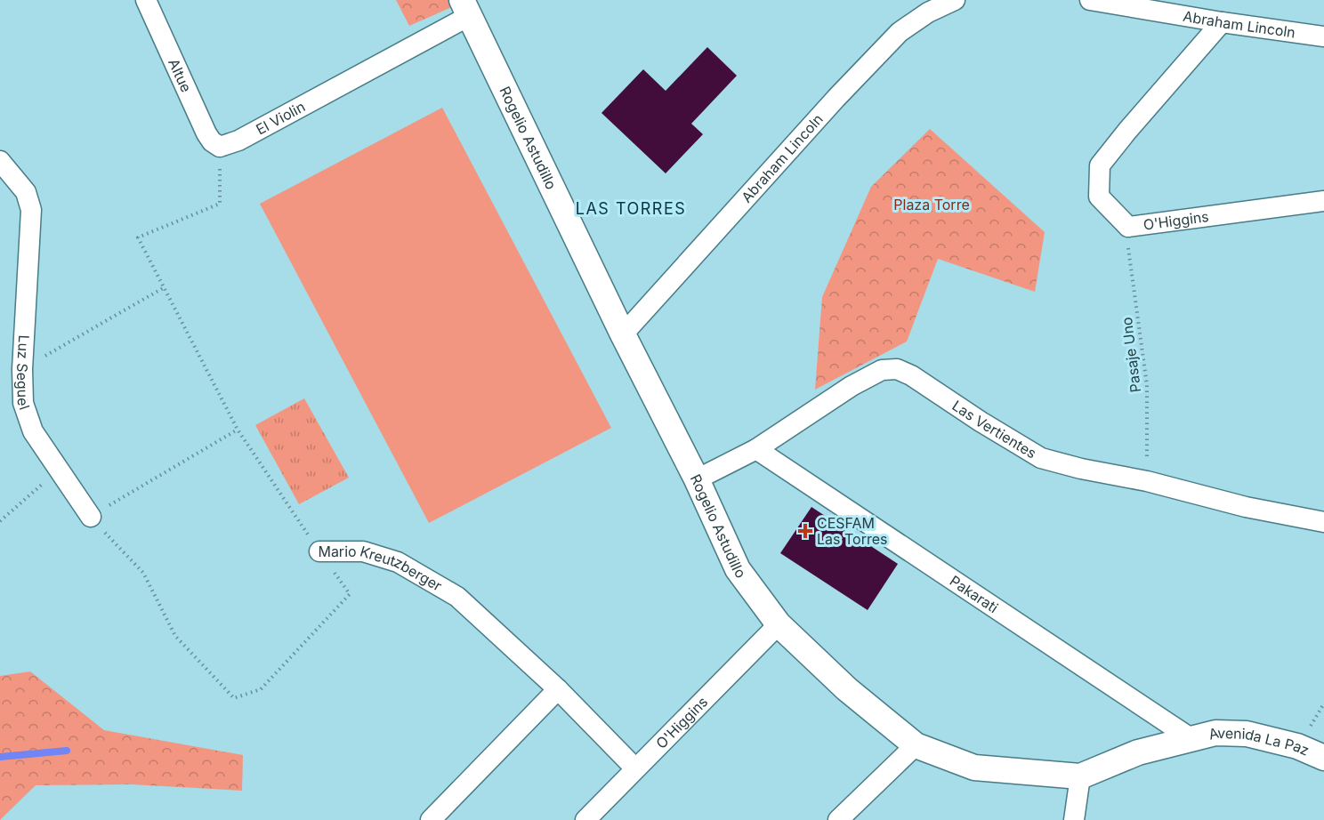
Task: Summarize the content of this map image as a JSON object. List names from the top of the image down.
{
  "streets": {
    "street": [
      "Abraham Lincoln",
      "Altue",
      "El Violin",
      "Rogelio Astudillo",
      "O'Higgins",
      "Luz Seguel",
      "Las Vertientes",
      "Mario Kreutzberger",
      "Pakarati",
      "Avenida La Paz"
    ],
    "path": ["Pasaje Uno"]
  },
  "crossings": [
    ["Abraham Lincoln", "Rogelio Astudillo"],
    ["Abraham Lincoln", "O'Higgins"],
    ["Altue", "El Violin"],
    ["Altue", "Mario Kreutzberger"],
    ["El Violin", "Rogelio Astudillo"],
    ["El Violin", "Mario Kreutzberger"],
    ["Rogelio Astudillo", "O'Higgins"],
    ["Rogelio Astudillo", "Las Vertientes"],
    ["Rogelio Astudillo", "Pakarati"],
    ["Rogelio Astudillo", "Avenida La Paz"],
    ["O'Higgins", "Pasaje Uno"],
    ["O'Higgins", "Mario Kreutzberger"],
    ["Pasaje Uno", "Las Vertientes"],
    ["Las Vertientes", "Pakarati"],
    ["Pakarati", "Avenida La Paz"]
  ],
  "districts": ["LAS TORRES"],
  "parks": ["Plaza Torre"],
  "places": {
    "health": ["CESFAM Las Torres"]
  }
}
